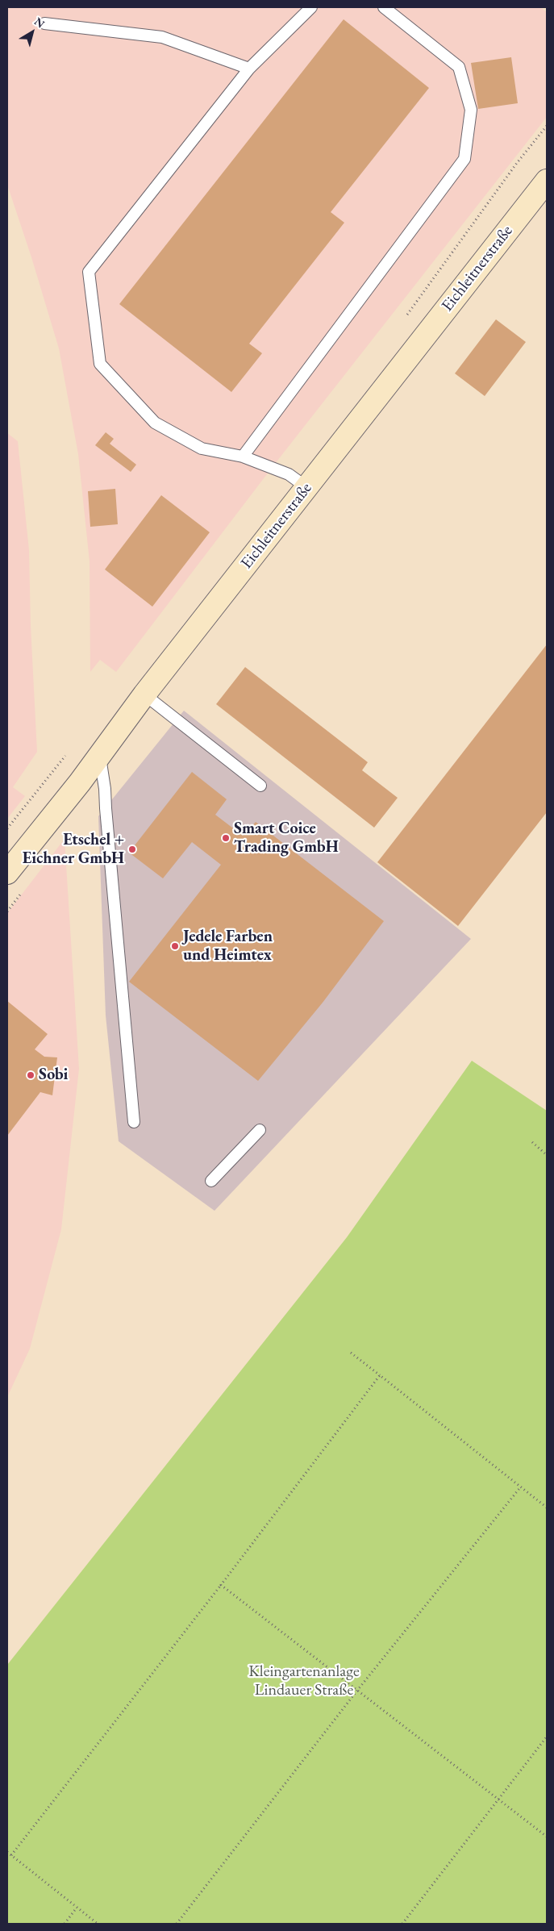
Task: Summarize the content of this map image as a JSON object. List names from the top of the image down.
{
  "streets": {
    "main road": ["Eichleitnerstraße"]
  },
  "parks": ["Kleingartenanlage Lindauer Straße"],
  "places": [
    "Smart Coice Trading GmbH",
    "Etschel + Eichner GmbH",
    "Jedele Farben und Heimtex",
    "Sobi"
  ],
  "north": "top right"
}
